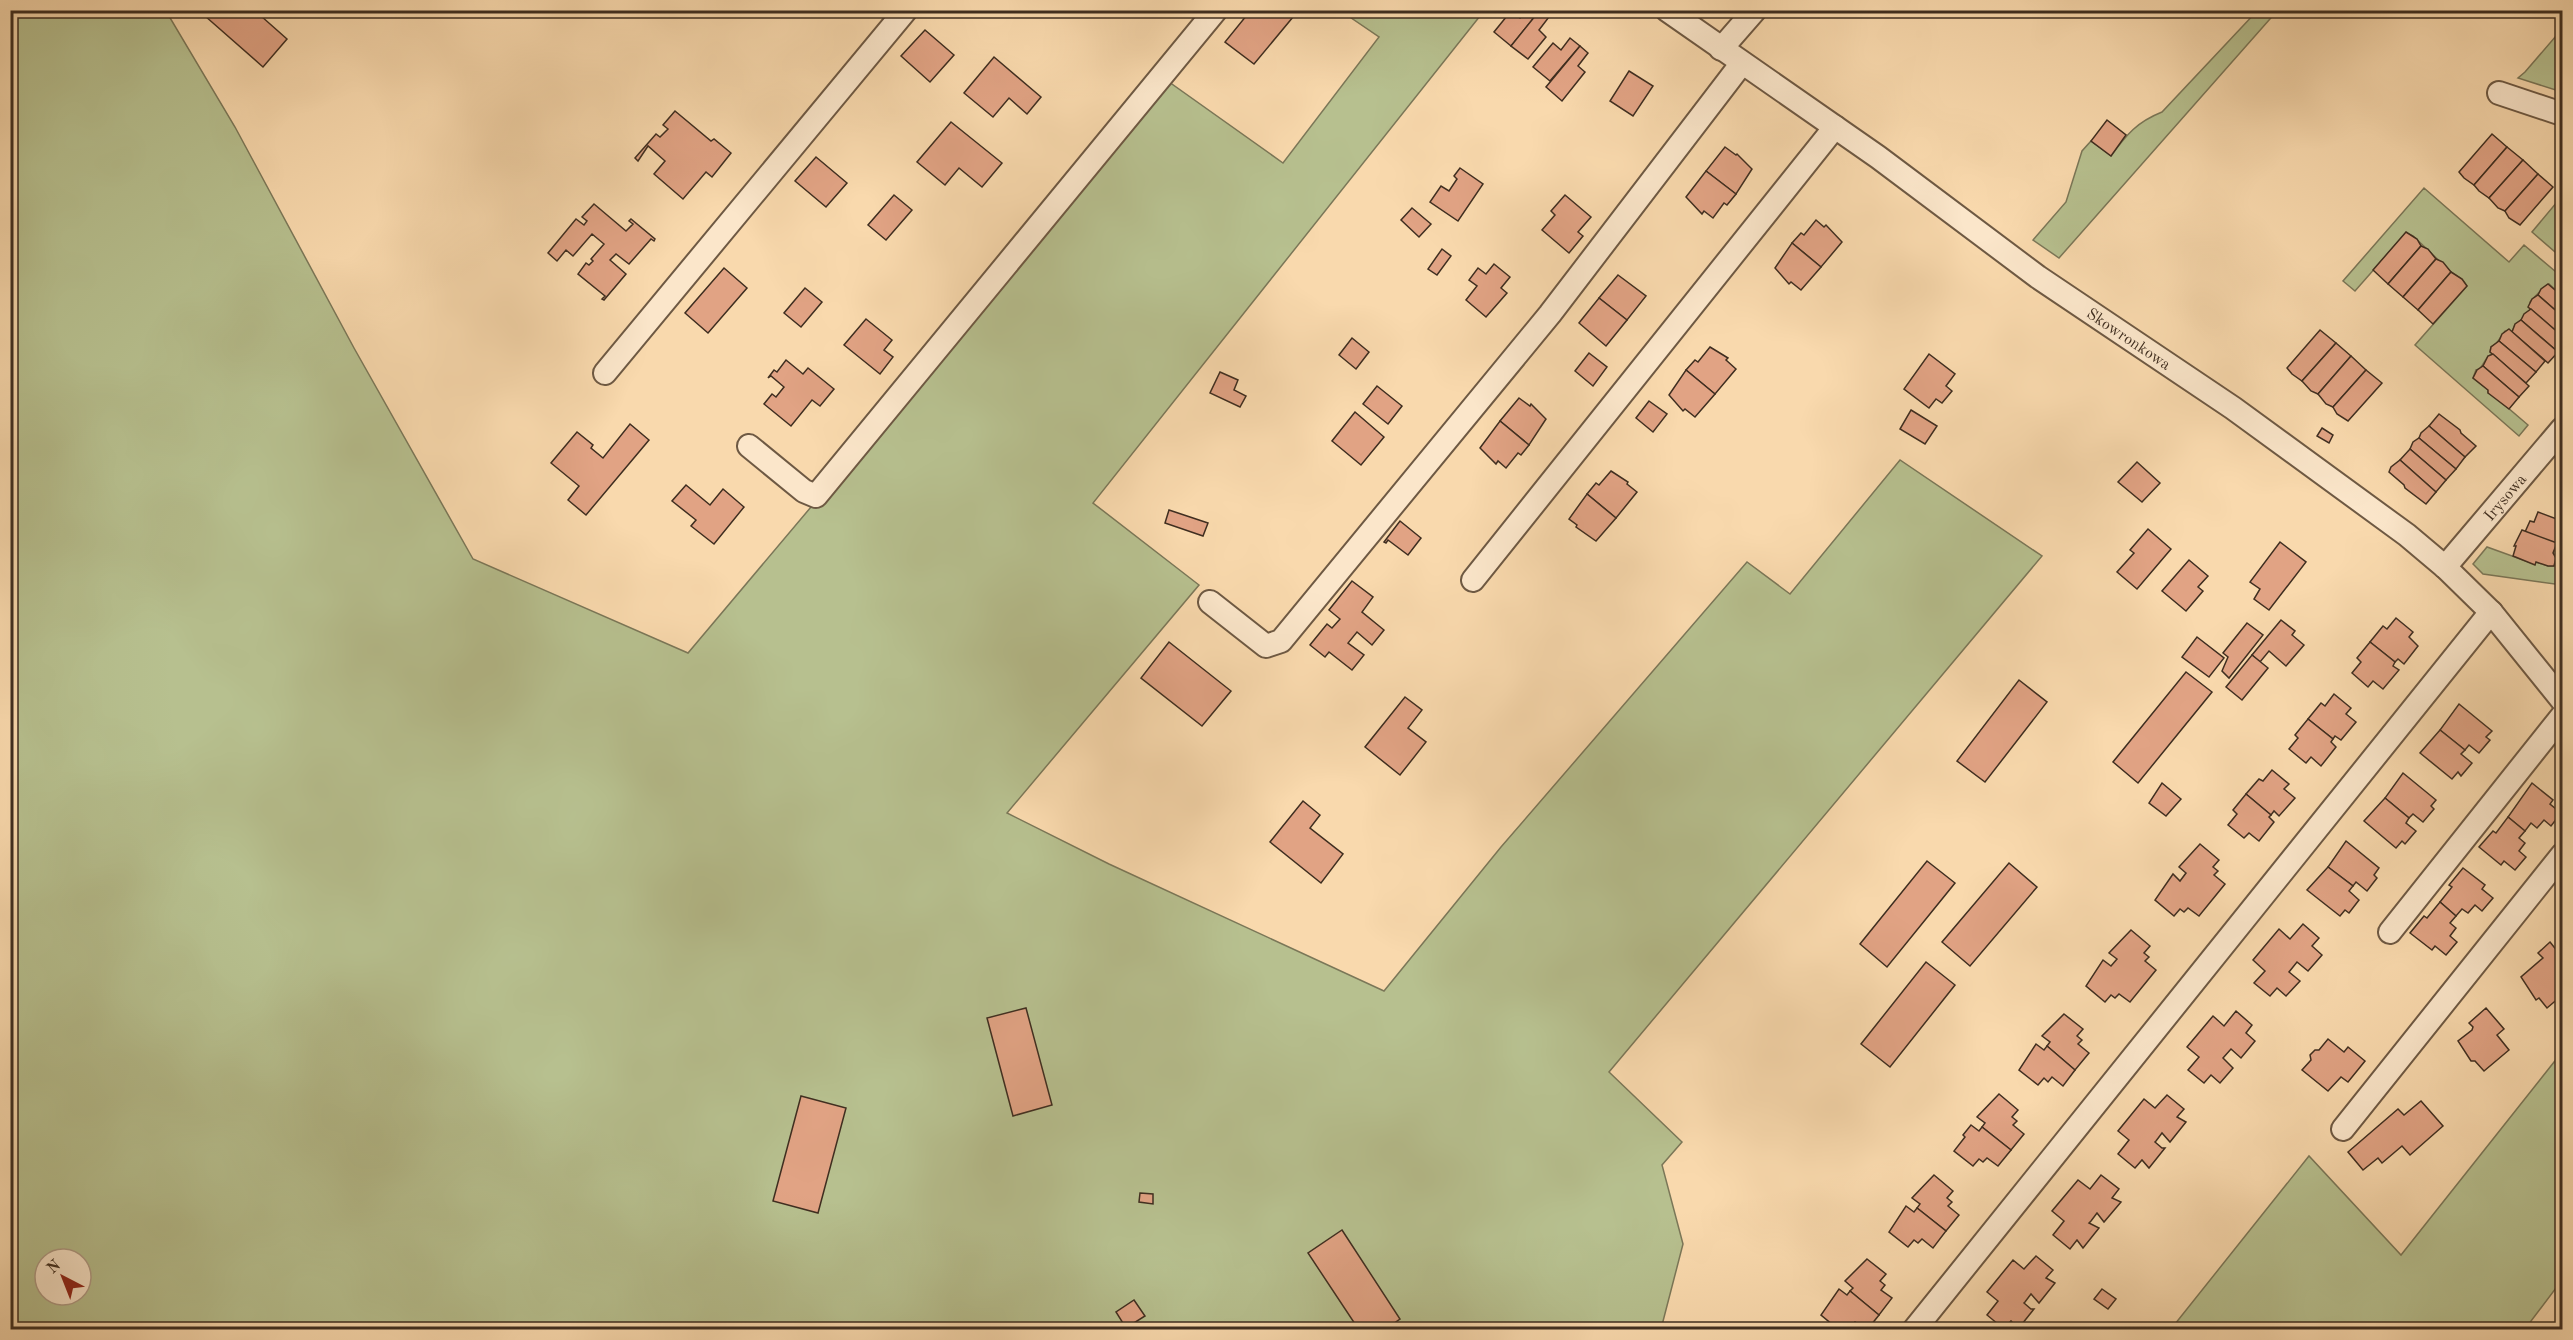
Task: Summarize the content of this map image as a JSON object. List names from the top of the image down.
{
  "streets": {
    "street": ["Skowronkowa", "Irysowa"]
  },
  "crossings": [
    ["Skowronkowa", "Irysowa"]
  ],
  "north": "top left"
}
